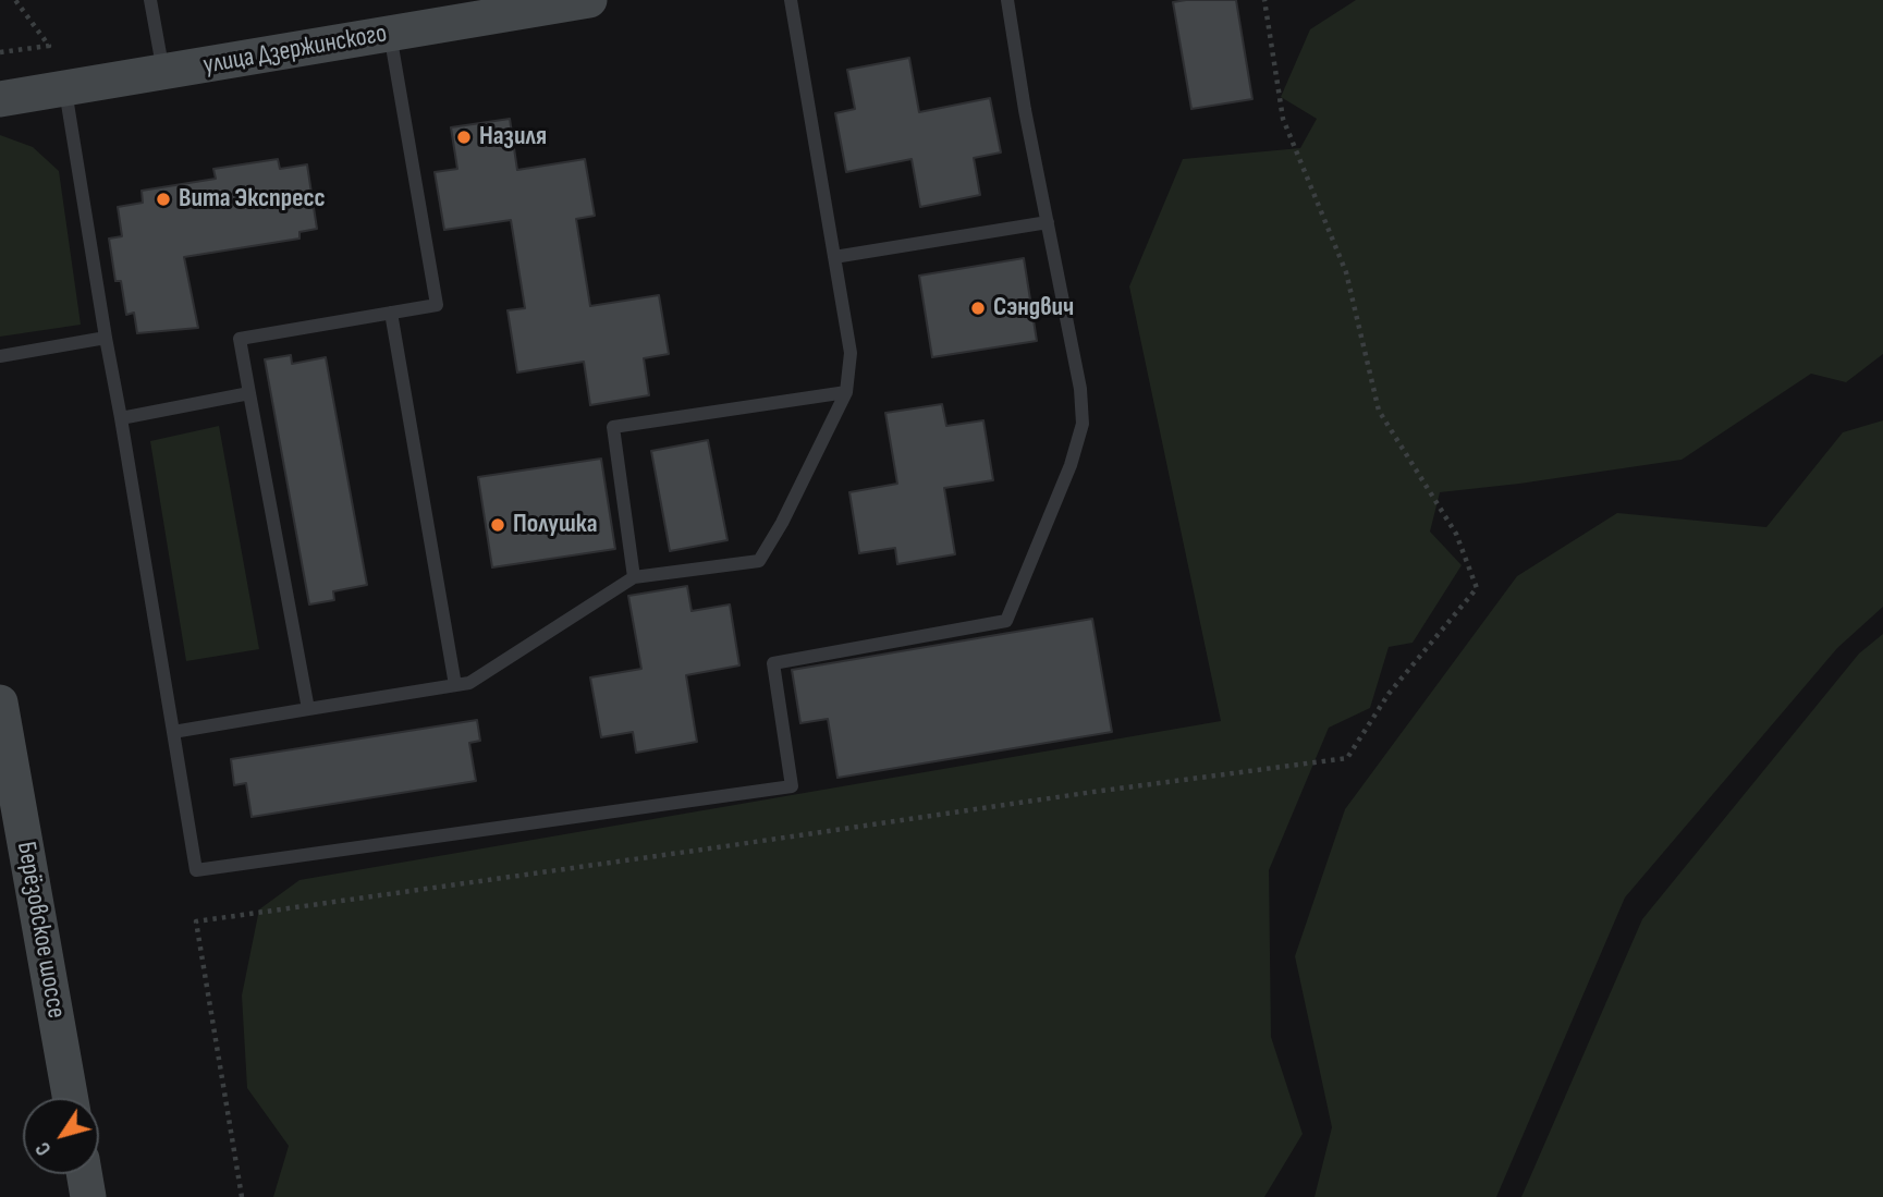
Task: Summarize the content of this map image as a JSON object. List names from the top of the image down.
{
  "streets": {
    "main road": ["улица Дзержинского", "Берёзовское шоссе"]
  },
  "places": [
    "Назиля",
    "Вита Экспресс",
    "Сэндвич",
    "Полушка"
  ],
  "north": "bottom left"
}
